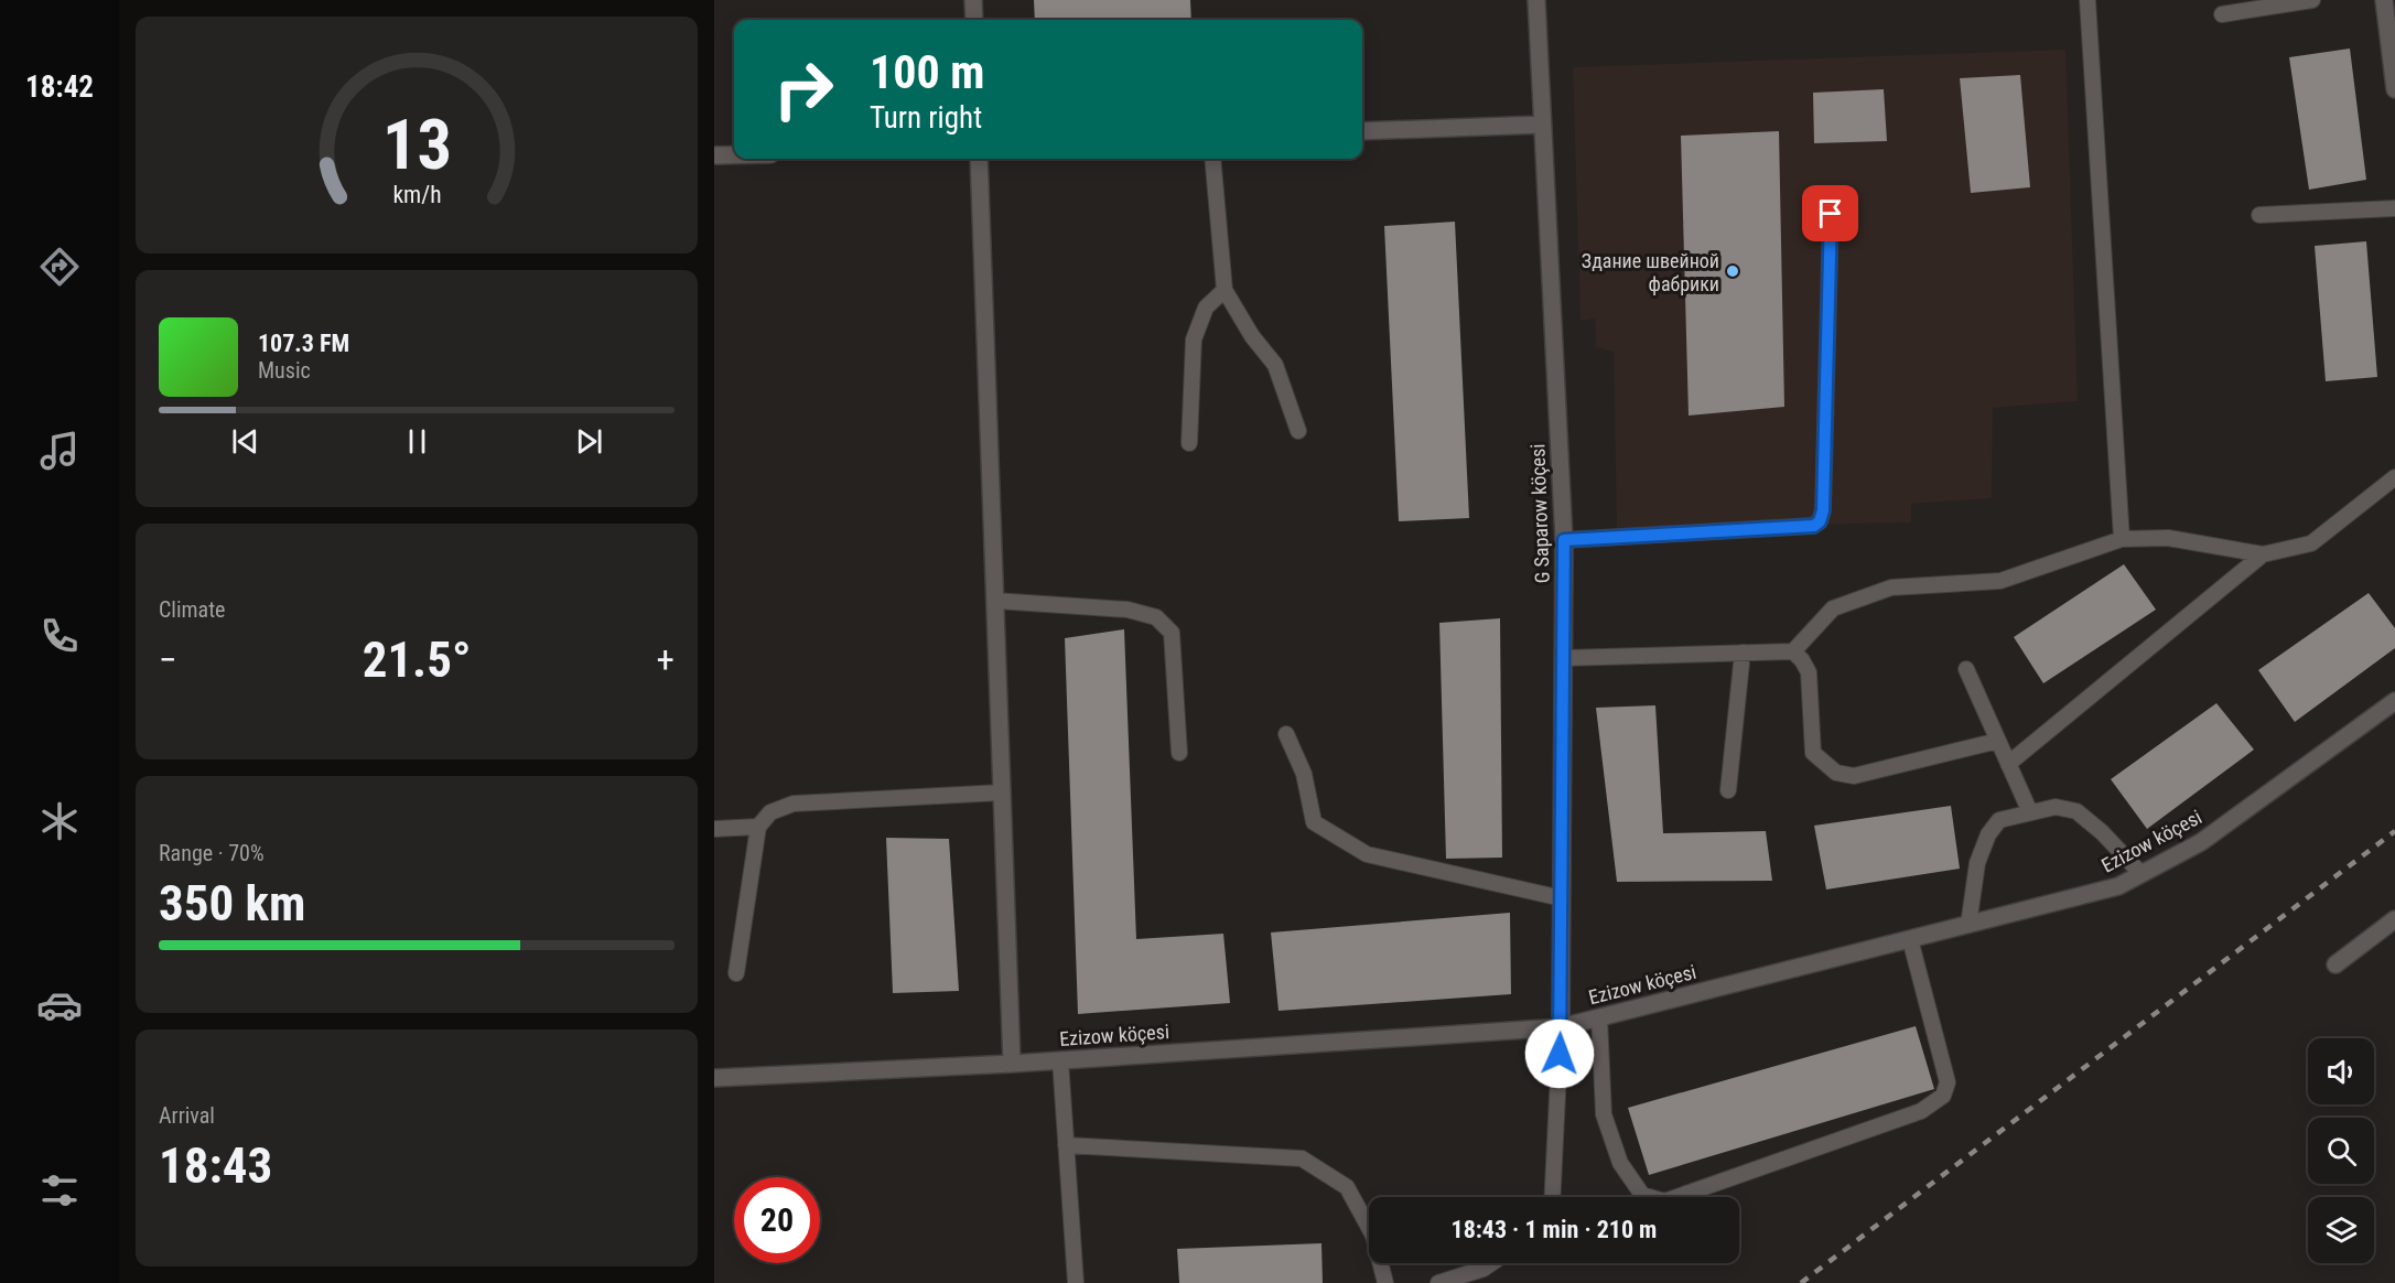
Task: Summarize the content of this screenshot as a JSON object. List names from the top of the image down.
{
  "streets": {
    "street": ["G Saparow köçesi", "Ezizow köçesi"]
  },
  "crossings": [
    ["G Saparow köçesi", "Ezizow köçesi"]
  ],
  "places": ["Здание швейной фабрики"],
  "page": {
    "tabs": "18:42",
    "turn": ["100 m", "Turn right"],
    "song": ["107.3 FM", "Music"],
    "tile": [
      "Climate",
      ["Range · 70%", "350 km"],
      ["Arrival", "18:43"]
    ],
    "heat": ["−", "21.5°", "+"],
    "limit": "20",
    "trip": "18:43 · 1 min · 210 m",
    "gauge": ["13", "km/h"]
  }
}
